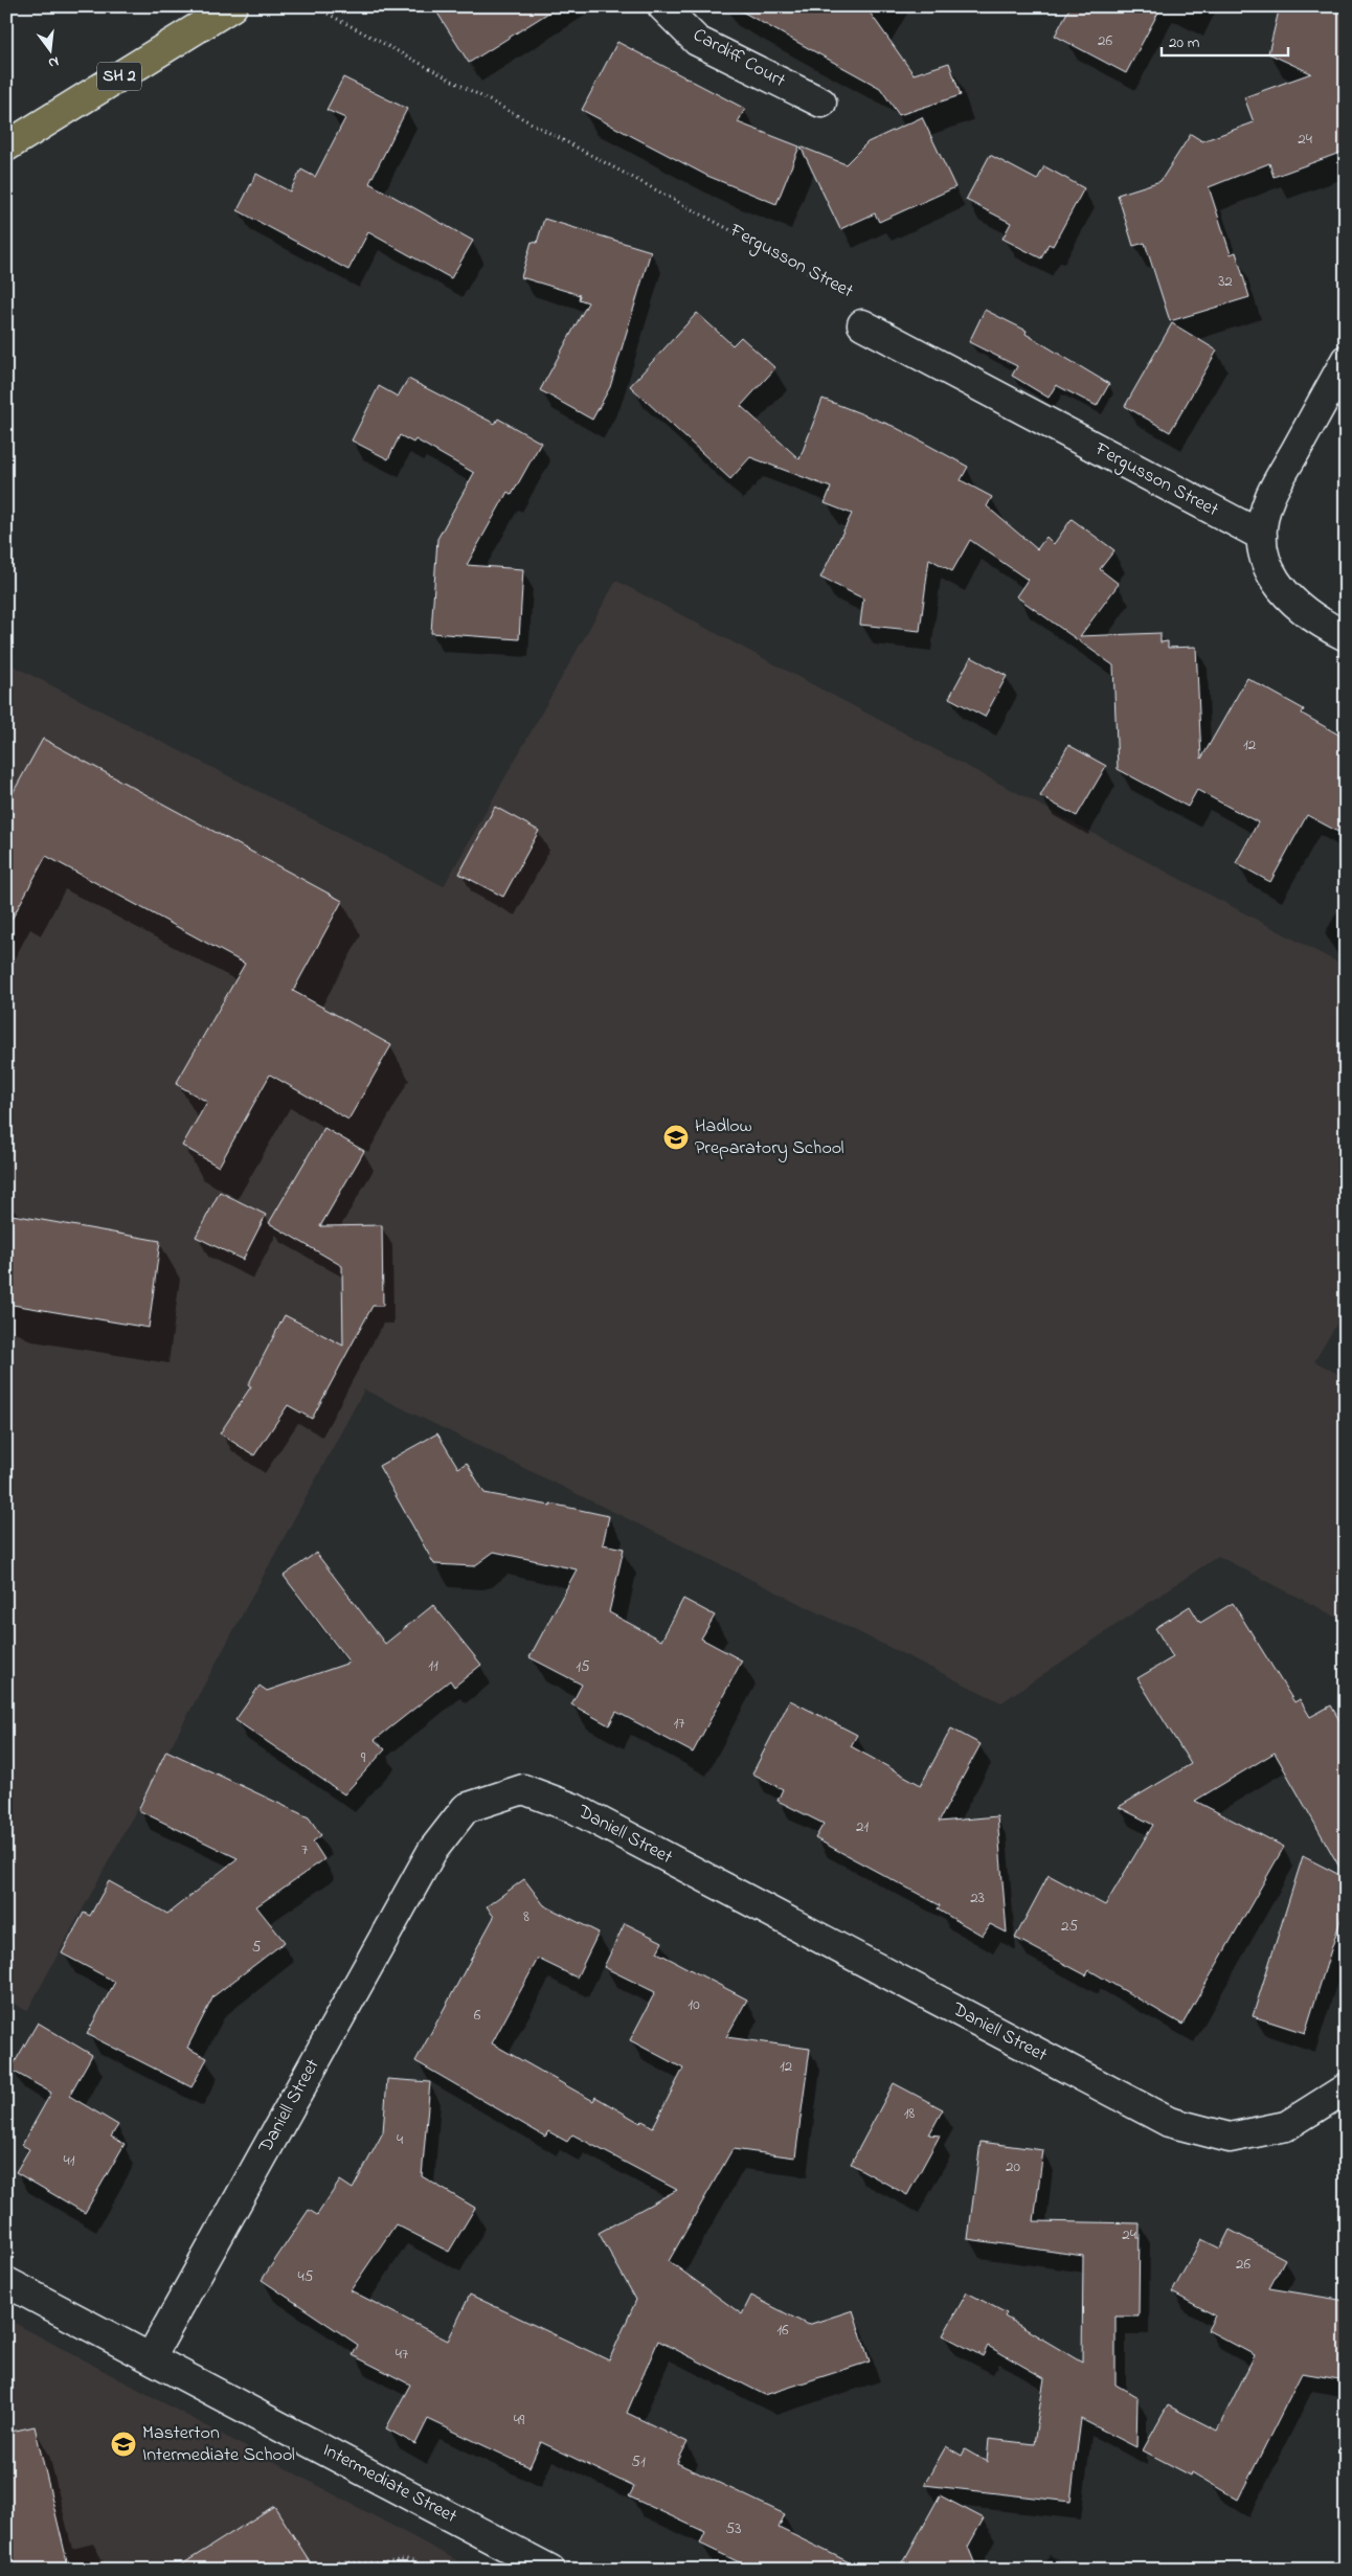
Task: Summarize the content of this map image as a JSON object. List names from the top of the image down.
{
  "streets": {
    "highway": ["SH 2"],
    "street": [
      "Cardiff Court",
      "Fergusson Street",
      "Daniell Street",
      "Intermediate Street"
    ]
  },
  "crossings": [
    ["Daniell Street", "Intermediate Street"]
  ],
  "places": {
    "school or university": ["Hadlow Preparatory School", "Masterton Intermediate School"]
  },
  "house_numbers": [
    "26",
    "24",
    "32",
    "12",
    "11",
    "15",
    "17",
    "9",
    "21",
    "7",
    "23",
    "8",
    "25",
    "5",
    "10",
    "6",
    "12",
    "18",
    "4",
    "41",
    "20",
    "24",
    "26",
    "45",
    "16",
    "47",
    "49",
    "51",
    "53"
  ],
  "scale_bar": "20 m",
  "north": "bottom"
}
